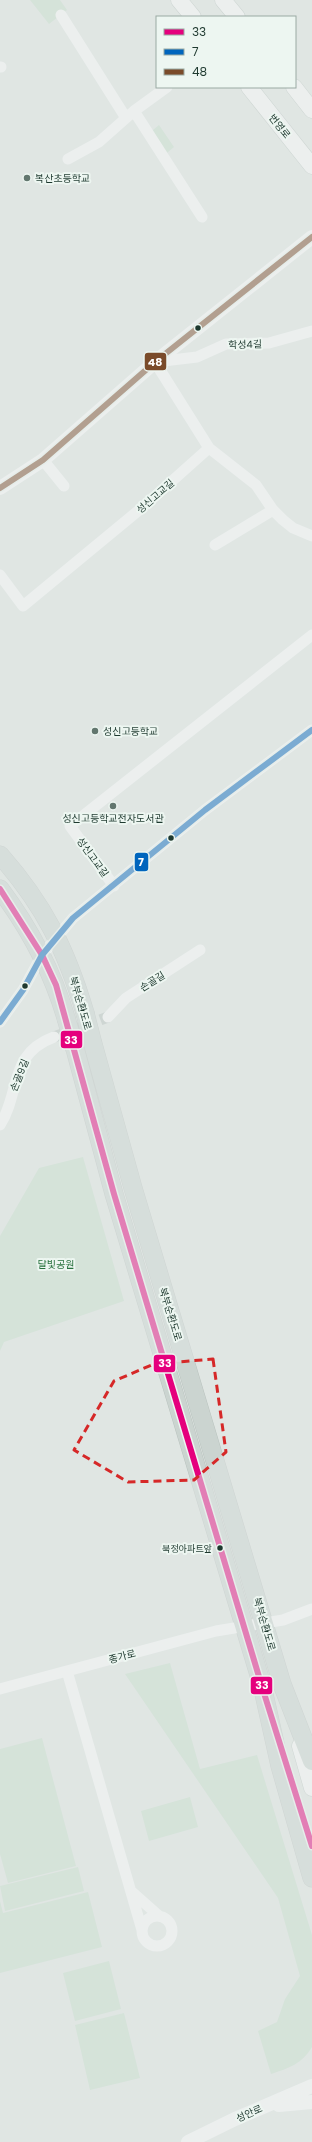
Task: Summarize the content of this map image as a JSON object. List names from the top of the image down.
{
  "streets": {
    "main road": ["번영로", "북부순환도로"],
    "street": [
      "학성4길",
      "성신고교길",
      "손골길",
      "손골9길",
      "종가로",
      "성안로"
    ]
  },
  "crossings": [
    ["북부순환도로", "종가로"]
  ],
  "parks": ["달빛공원"],
  "places": [
    "복산초등학교",
    "성신고등학교",
    "성신고등학교전자도서관",
    "북정아파트앞"
  ],
  "lines": ["transit line 48", "transit line 7", "transit line 33"],
  "legend": ["33", "7", "48"]
}
